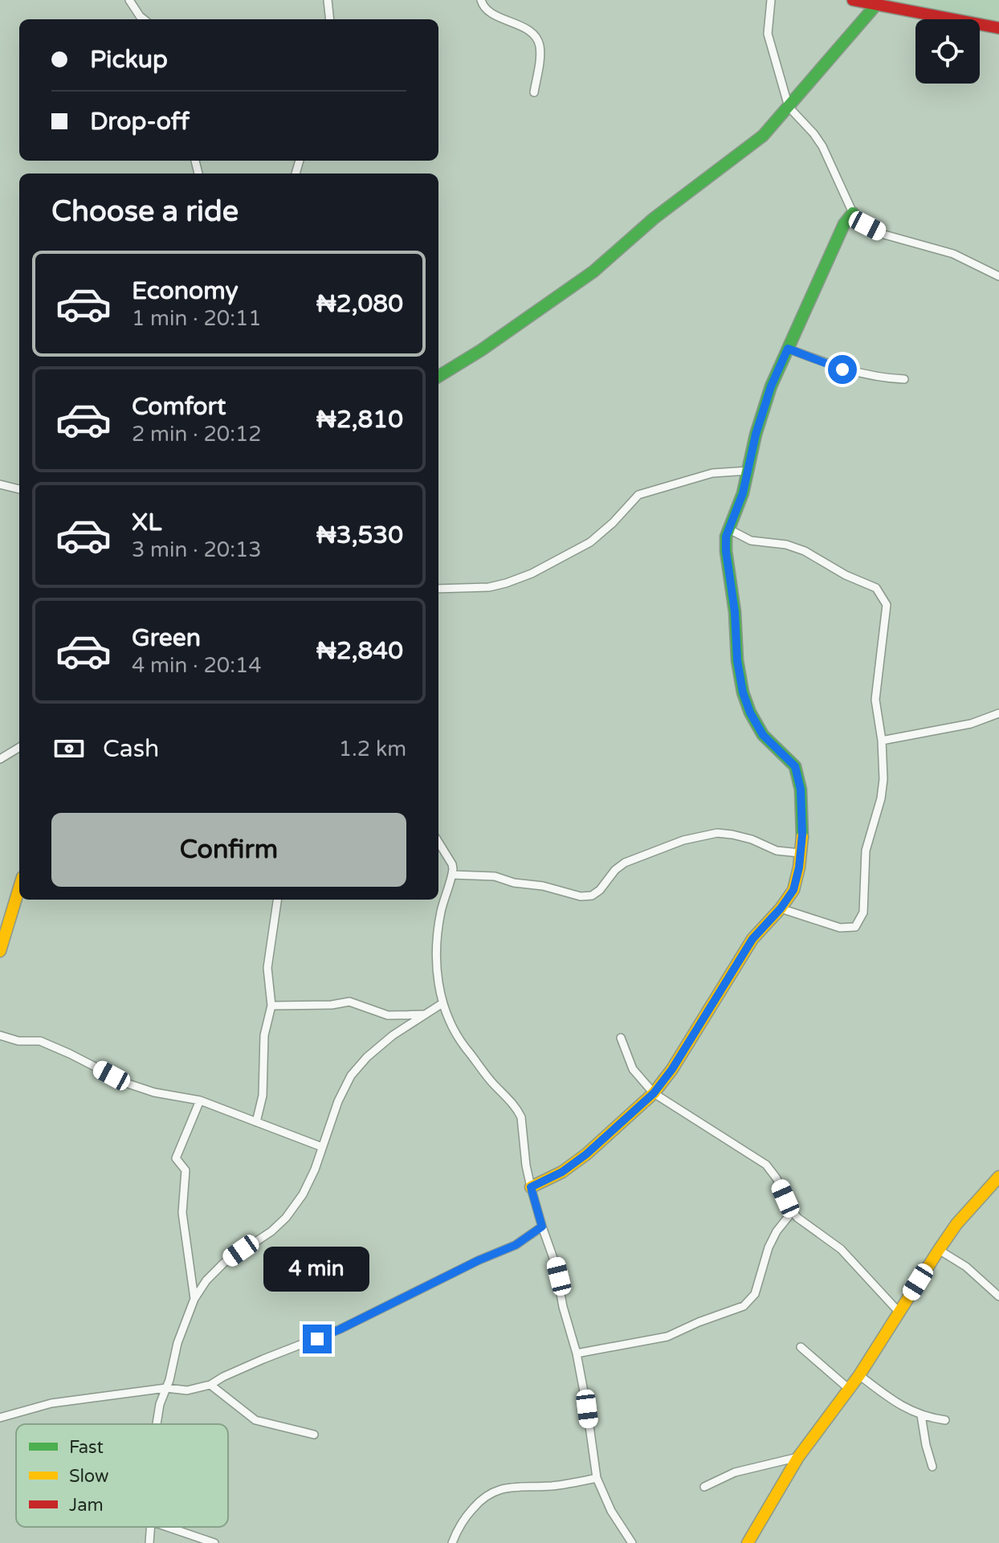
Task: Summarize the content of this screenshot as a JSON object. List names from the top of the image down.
{
  "legend": ["Fast", "Slow", "Jam"],
  "page": {
    "banner": ["Pickup", "Drop-off"],
    "heading": "Choose a ride",
    "list": [
      {
        "name": "Economy",
        "note": "1 min · 20:11",
        "value": "₦2,080"
      },
      {
        "name": "Comfort",
        "note": "2 min · 20:12",
        "value": "₦2,810"
      },
      {
        "name": "XL",
        "note": "3 min · 20:13",
        "value": "₦3,530"
      },
      {
        "name": "Green",
        "note": "4 min · 20:14",
        "value": "₦2,840"
      }
    ],
    "pay": ["Cash", "1.2 km"],
    "buttons": "Confirm",
    "bubble": "4 min"
  }
}
